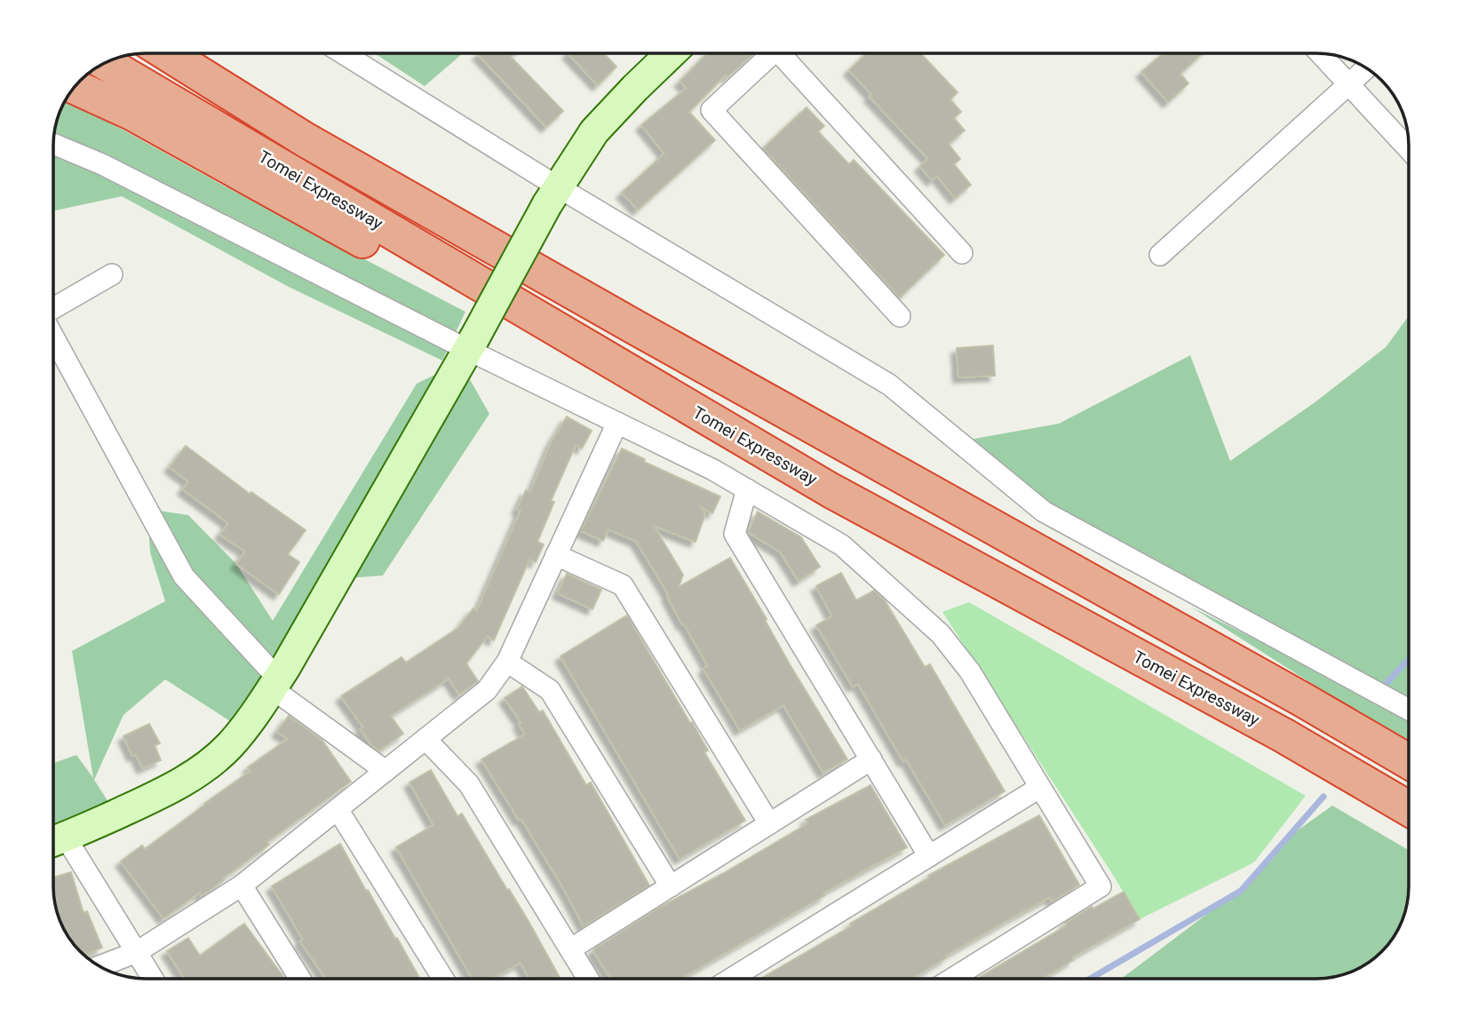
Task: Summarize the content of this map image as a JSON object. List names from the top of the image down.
{
  "streets": {
    "highway": ["Tomei Expressway"]
  }
}
